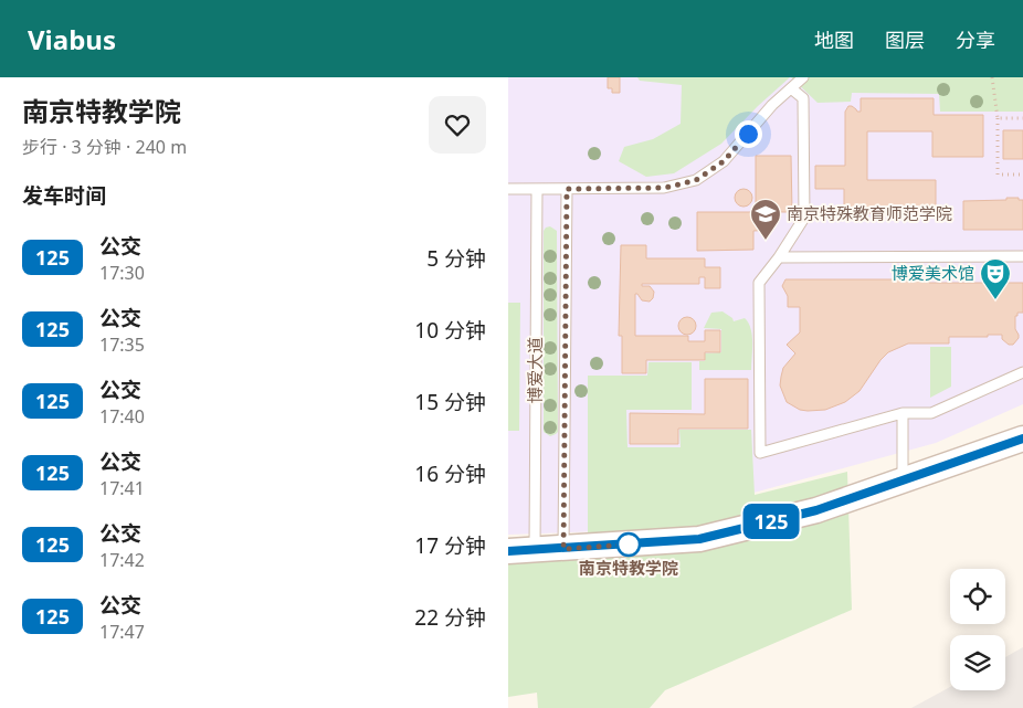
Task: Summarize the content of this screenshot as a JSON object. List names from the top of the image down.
{
  "streets": {
    "lane": ["博爱大道"]
  },
  "places": {
    "school or university": ["南京特殊教育师范学院"],
    "theatre": ["博爱美术馆"],
    "other": ["南京特教学院"]
  },
  "lines": ["bus line 125"],
  "page": {
    "header": "Viabus",
    "nav": ["地图", "图层", "分享"],
    "heading": [
      ["南京特教学院", "步行 · 3 分钟 · 240 m"],
      "发车时间"
    ],
    "on_map": "125",
    "list": [
      {
        "mark": "125",
        "name": "公交",
        "note": "17:30",
        "value": "5 分钟"
      },
      {
        "mark": "125",
        "name": "公交",
        "note": "17:35",
        "value": "10 分钟"
      },
      {
        "mark": "125",
        "name": "公交",
        "note": "17:40",
        "value": "15 分钟"
      },
      {
        "mark": "125",
        "name": "公交",
        "note": "17:41",
        "value": "16 分钟"
      },
      {
        "mark": "125",
        "name": "公交",
        "note": "17:42",
        "value": "17 分钟"
      },
      {
        "mark": "125",
        "name": "公交",
        "note": "17:47",
        "value": "22 分钟"
      }
    ]
  }
}
